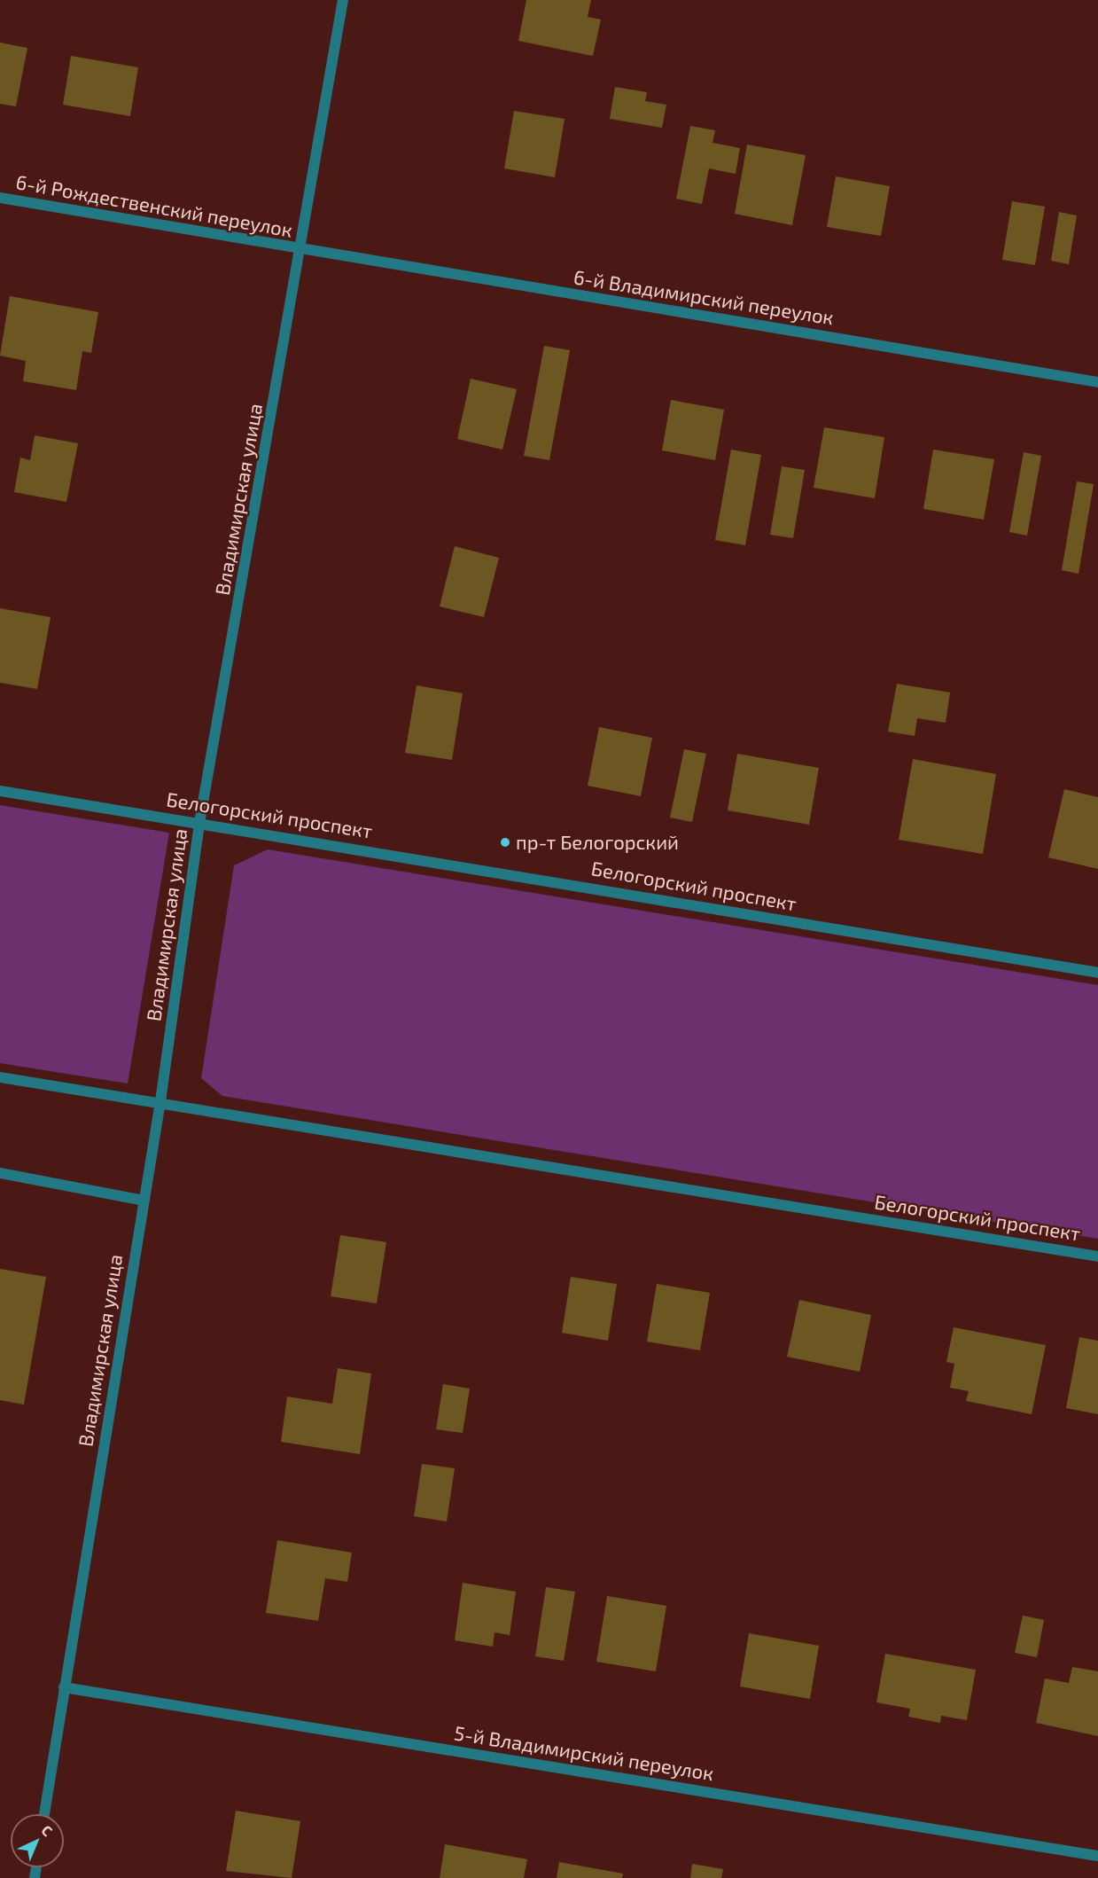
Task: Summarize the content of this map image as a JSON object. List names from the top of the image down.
{
  "streets": {
    "street": [
      "6-й Рождественский переулок",
      "6-й Владимирский переулок",
      "Владимирская улица",
      "Белогорский проспект",
      "5-й Владимирский переулок"
    ]
  },
  "crossings": [
    ["6-й Рождественский переулок", "6-й Владимирский переулок"],
    ["6-й Рождественский переулок", "Владимирская улица"],
    ["6-й Владимирский переулок", "Владимирская улица"],
    ["Владимирская улица", "Белогорский проспект"],
    ["Владимирская улица", "5-й Владимирский переулок"]
  ],
  "places": ["пр-т Белогорский"],
  "north": "top right"
}
